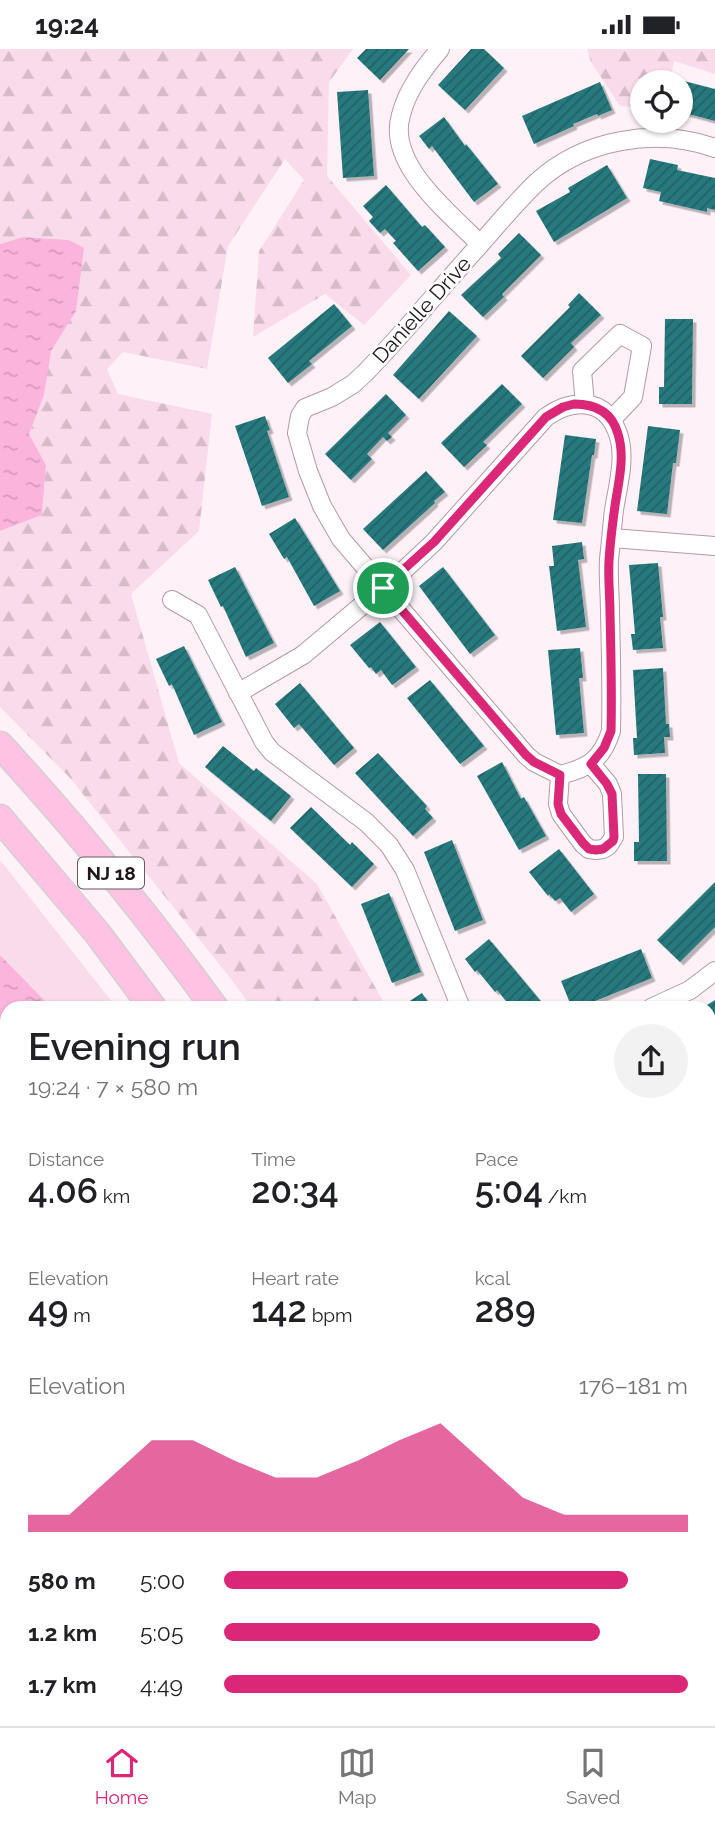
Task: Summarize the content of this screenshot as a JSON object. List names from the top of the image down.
{
  "streets": {
    "highway": ["NJ 18"],
    "street": ["Danielle Drive"]
  },
  "page": {
    "status": "19:24",
    "heading": ["Evening run", "19:24 · 7 × 580 m"],
    "stats": [
      ["Distance", "4.06 km"],
      ["Time", "20:34"],
      ["Pace", "5:04 /km"],
      ["Elevation", "49 m"],
      ["Heart rate", "142 bpm"],
      ["kcal", "289"]
    ],
    "chart": ["Elevation", "176–181 m"],
    "list": [
      {
        "name": "580 m",
        "note": "5:00"
      },
      {
        "name": "1.2 km",
        "note": "5:05"
      },
      {
        "name": "1.7 km",
        "note": "4:49"
      }
    ],
    "tabs": ["Home", "Map", "Saved"]
  }
}
